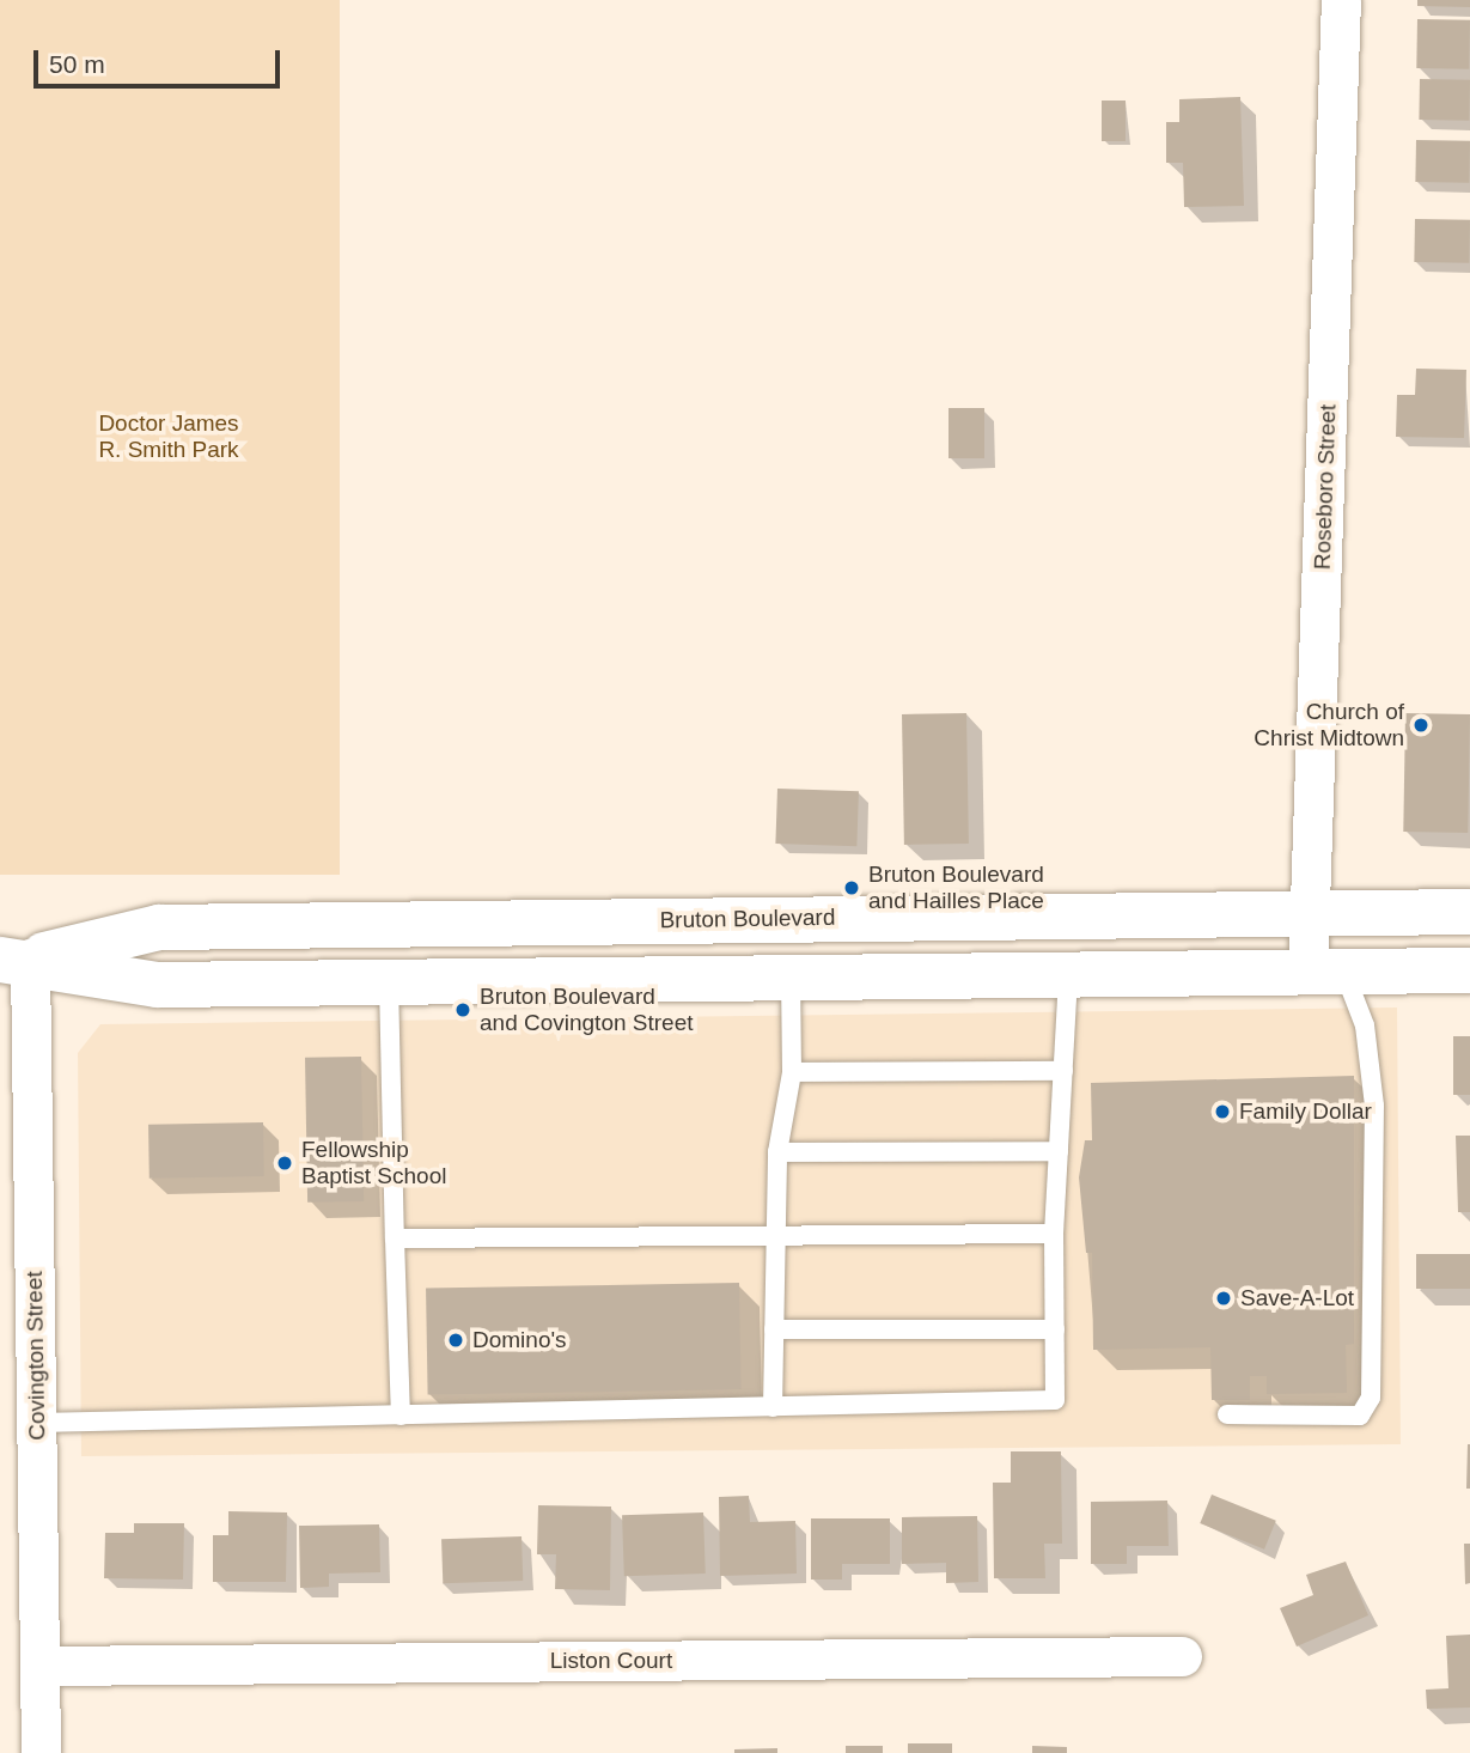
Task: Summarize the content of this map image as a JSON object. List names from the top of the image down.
{
  "streets": {
    "street": [
      "Roseboro Street",
      "Bruton Boulevard",
      "Covington Street",
      "Liston Court"
    ]
  },
  "crossings": [
    ["Roseboro Street", "Bruton Boulevard"],
    ["Bruton Boulevard", "Covington Street"],
    ["Covington Street", "Liston Court"]
  ],
  "parks": ["Doctor James R. Smith Park"],
  "places": [
    "Church of Christ Midtown",
    "Bruton Boulevard and Hailles Place",
    "Bruton Boulevard and Covington Street",
    "Family Dollar",
    "Fellowship Baptist School",
    "Save-A-Lot",
    "Domino's"
  ],
  "scale_bar": "50 m"
}
